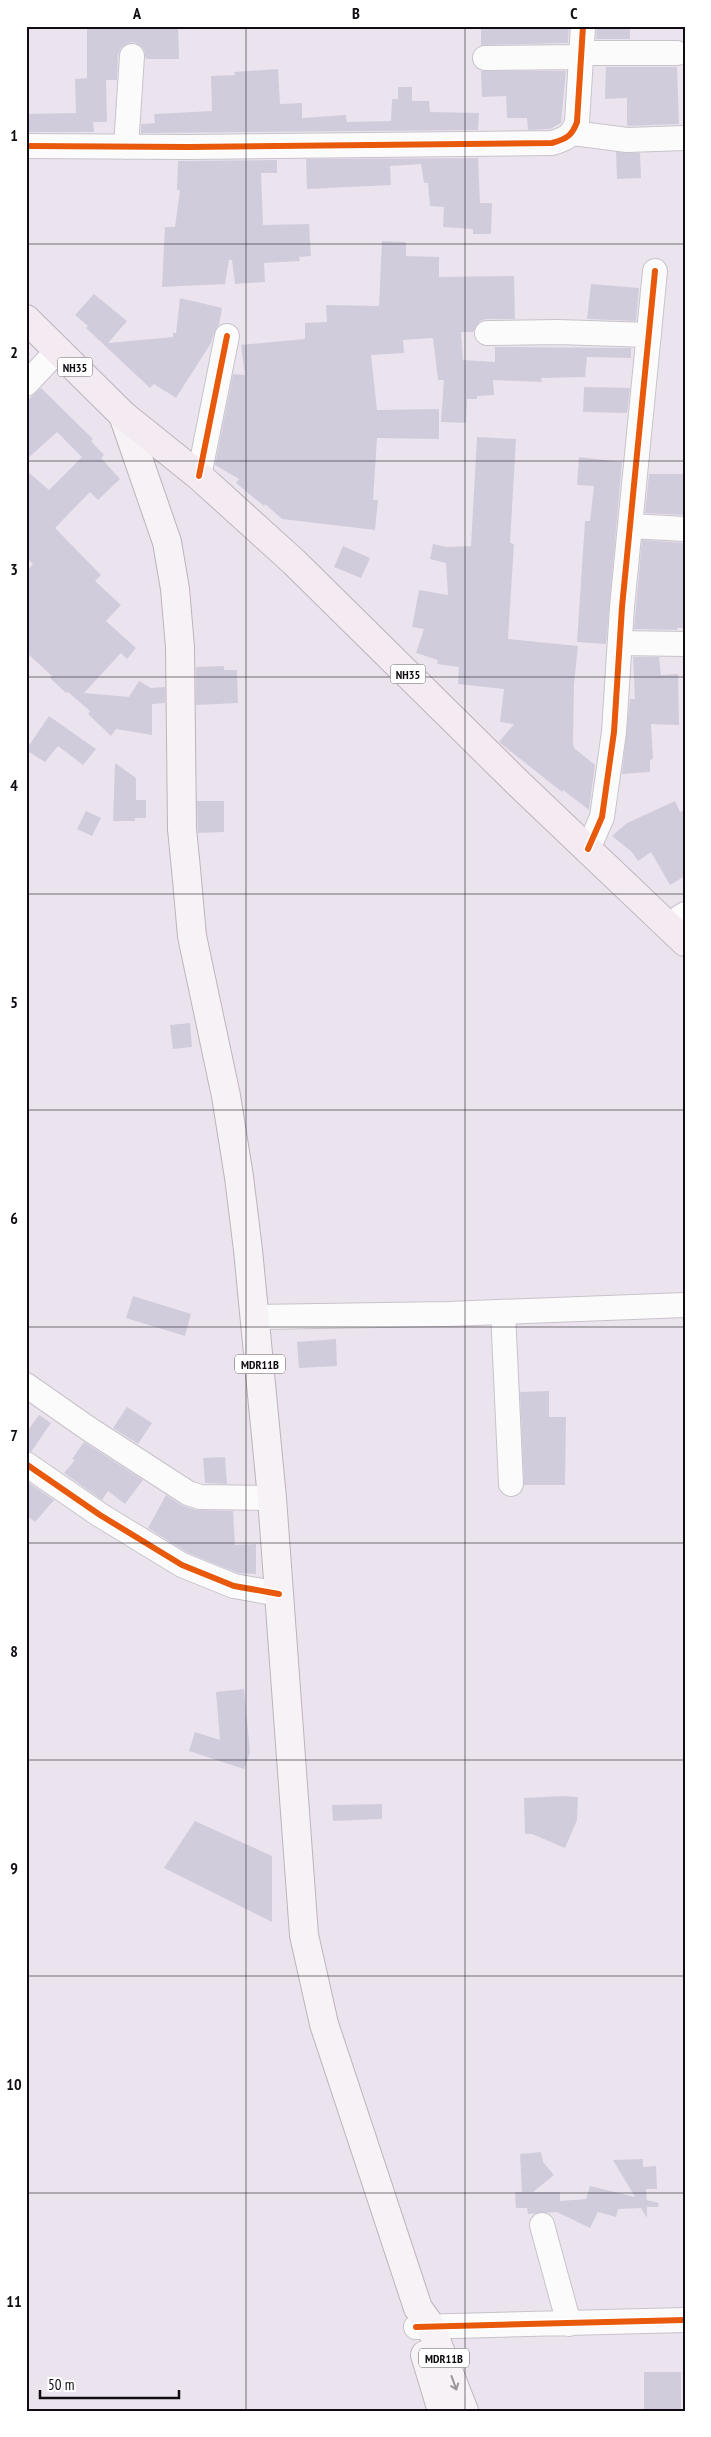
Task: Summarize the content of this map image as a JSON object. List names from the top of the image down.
{
  "streets": {
    "highway": ["NH35"],
    "main road": ["MDR11B"]
  },
  "crossings": [
    ["NH35", "MDR11B"]
  ],
  "scale_bar": "50 m",
  "grid": {
    "columns": ["A", "B", "C"],
    "rows": [
      "1",
      "2",
      "3",
      "4",
      "5",
      "6",
      "7",
      "8",
      "9",
      "10",
      "11"
    ]
  }
}
